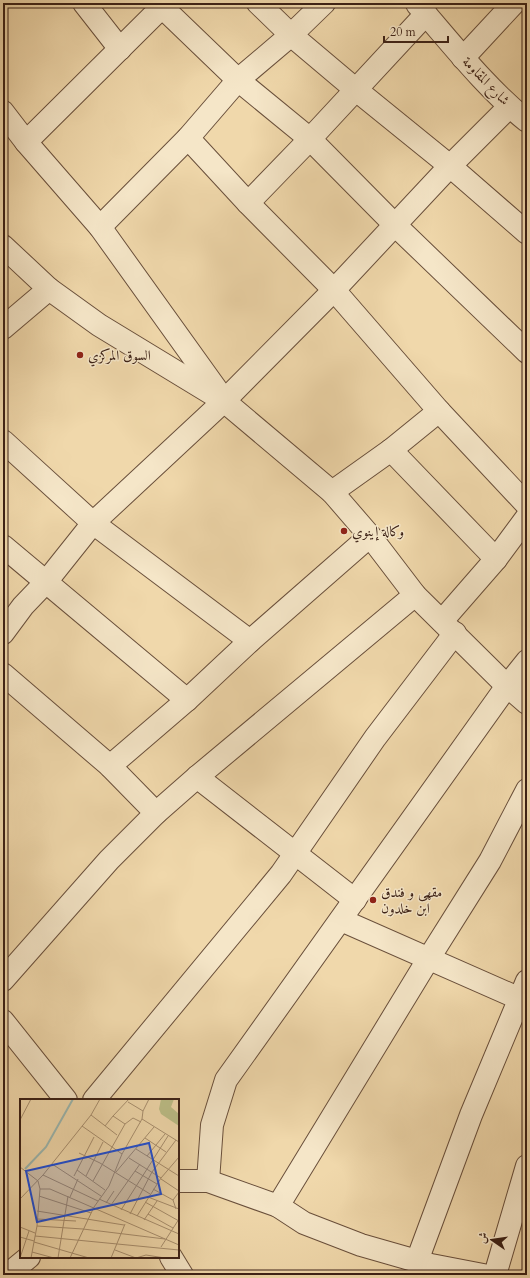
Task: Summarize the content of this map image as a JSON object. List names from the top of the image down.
{
  "streets": {
    "street": ["شارع المقاومة"]
  },
  "places": ["السوق المركزي", "وكالة إينوي", "مقهى و فندق ابن خلدون"],
  "scale_bar": "20 m",
  "north": "left"
}
